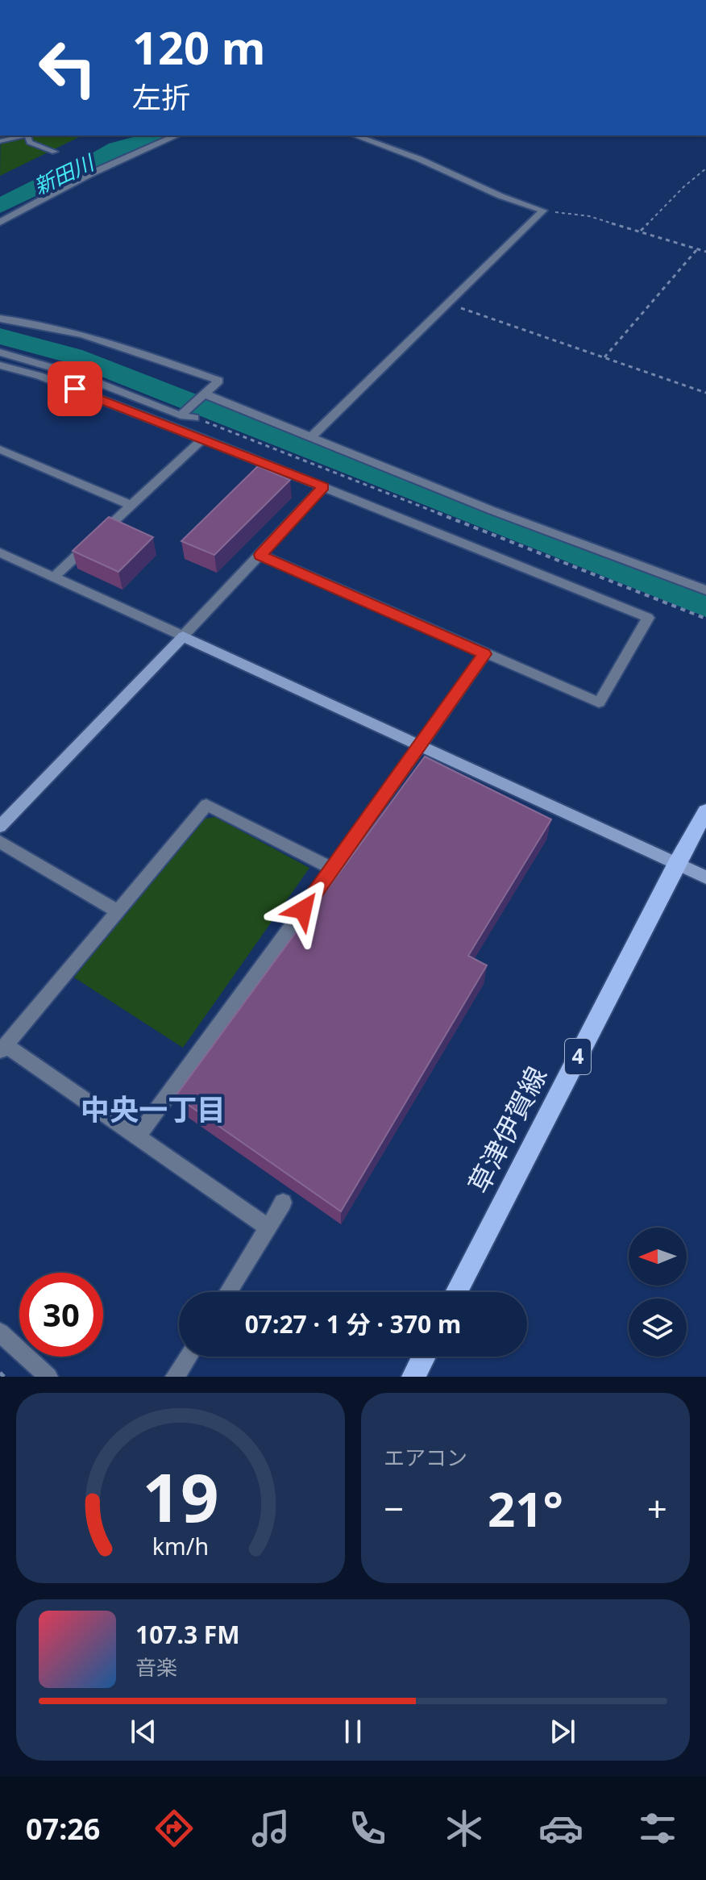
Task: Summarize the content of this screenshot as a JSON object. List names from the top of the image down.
{
  "streets": {
    "main road": ["4", "草津伊賀線"]
  },
  "districts": ["中央一丁目"],
  "water": ["新田川"],
  "north": "left",
  "page": {
    "turn": ["120 m", "左折"],
    "limit": "30",
    "trip": "07:27 · 1 分 · 370 m",
    "tile": "エアコン",
    "heat": ["−", "21°", "+"],
    "song": ["107.3 FM", "音楽"],
    "tabs": "07:26",
    "gauge": ["19", "km/h"]
  }
}
